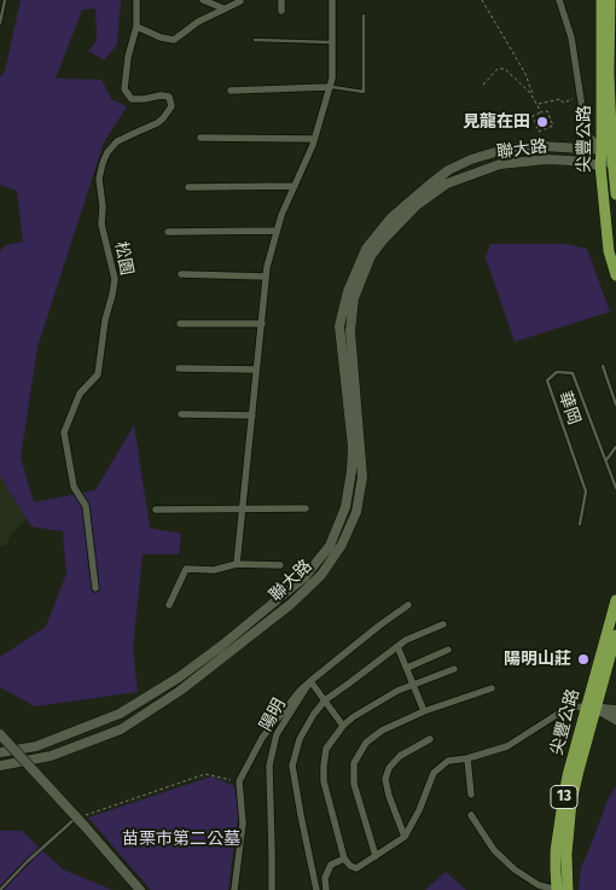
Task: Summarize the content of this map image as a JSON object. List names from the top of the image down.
{
  "streets": {
    "main road": ["尖豐公路", "13"],
    "street": ["聯大路", "松園", "陽明"],
    "lane": ["華岡"]
  },
  "crossings": [
    ["尖豐公路", "聯大路"]
  ],
  "parks": ["苗栗市第二公墓"],
  "places": ["見龍在田", "陽明山莊"]
}
